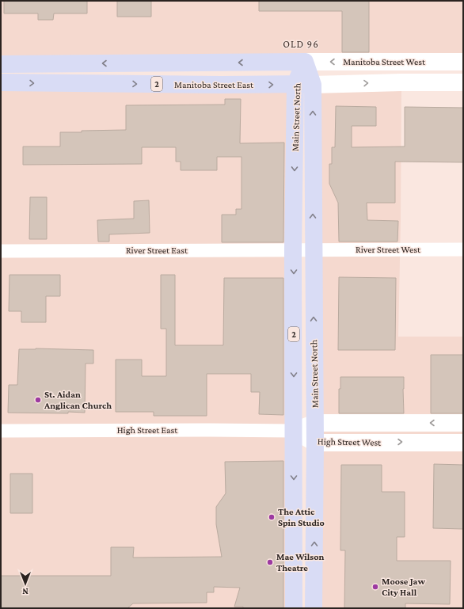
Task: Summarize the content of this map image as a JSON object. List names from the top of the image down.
{
  "streets": {
    "main road": [
      "Manitoba Street West",
      "2",
      "Manitoba Street East",
      "Main Street North",
      "High Street West"
    ],
    "street": ["River Street West", "River Street East", "High Street East"]
  },
  "crossings": [
    ["Manitoba Street West", "Main Street North"],
    ["Manitoba Street East", "Main Street North"],
    ["Main Street North", "River Street West"],
    ["Main Street North", "River Street East"],
    ["Main Street North", "High Street East"],
    ["Main Street North", "High Street West"],
    ["River Street West", "River Street East"],
    ["High Street East", "High Street West"]
  ],
  "districts": ["OLD 96"],
  "places": [
    "St. Aidan Anglican Church",
    "The Attic Spin Studio",
    "Mae Wilson Theatre",
    "Moose Jaw City Hall"
  ],
  "north": "bottom"
}
